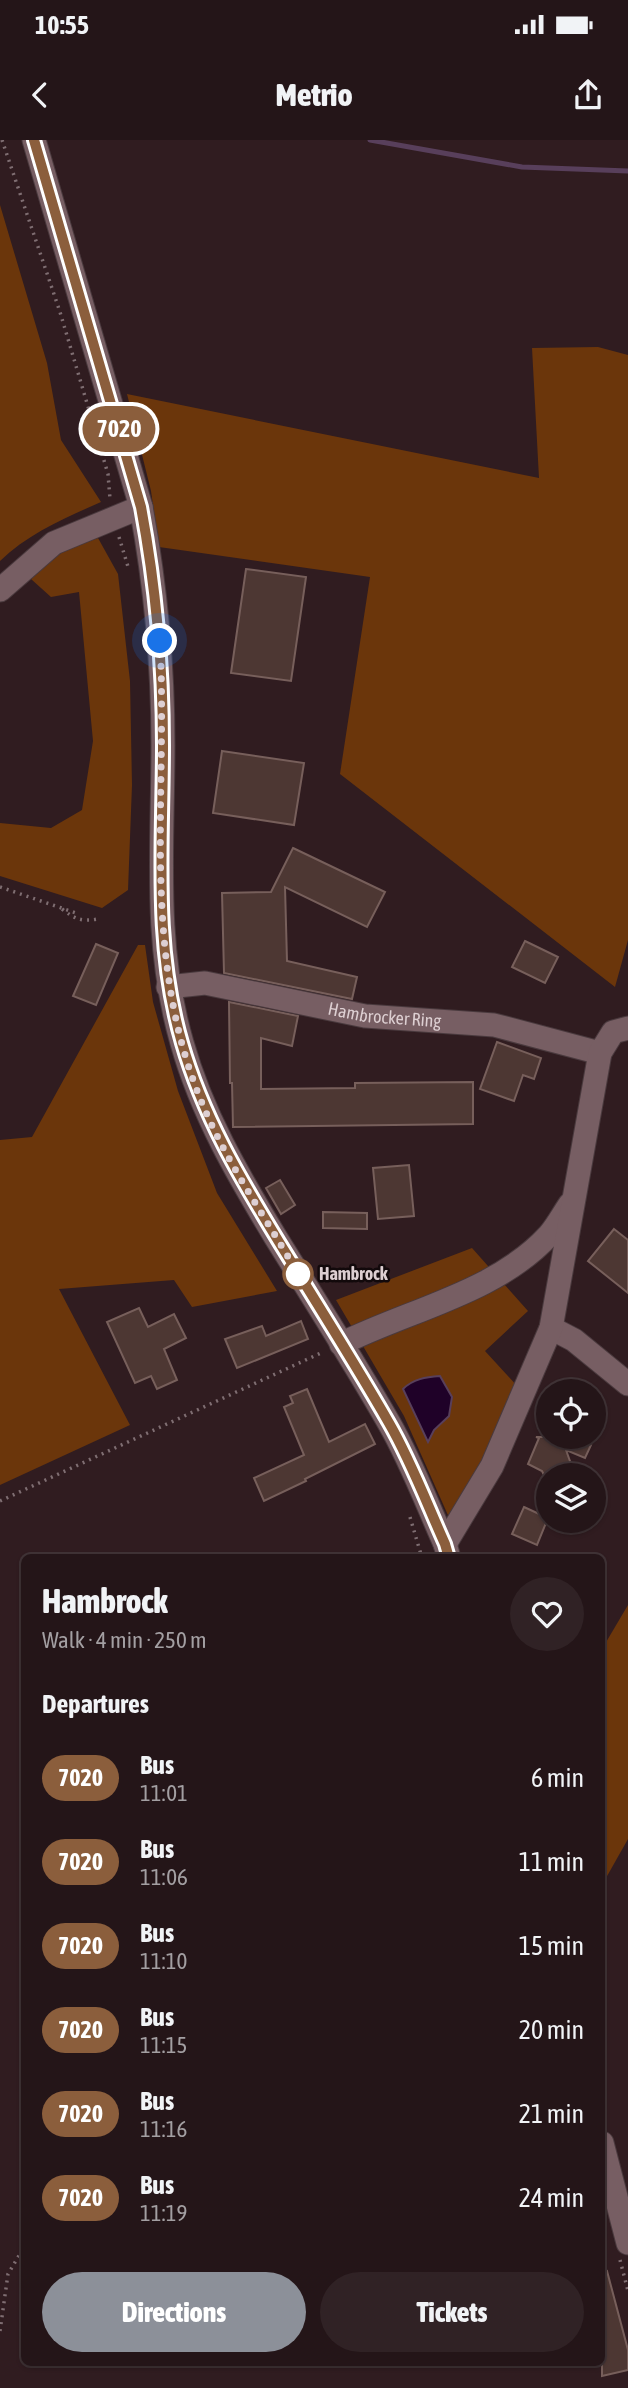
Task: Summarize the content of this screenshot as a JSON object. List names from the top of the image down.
{
  "streets": {
    "street": ["Hambrocker Ring"]
  },
  "places": ["Hambrock"],
  "lines": ["bus line 7020"],
  "page": {
    "status": "10:55",
    "header": "Metrio",
    "on_map": "7020",
    "heading": [
      ["Hambrock", "Walk · 4 min · 250 m"],
      "Departures"
    ],
    "list": [
      {
        "mark": "7020",
        "name": "Bus",
        "note": "11:01",
        "value": "6 min"
      },
      {
        "mark": "7020",
        "name": "Bus",
        "note": "11:06",
        "value": "11 min"
      },
      {
        "mark": "7020",
        "name": "Bus",
        "note": "11:10",
        "value": "15 min"
      },
      {
        "mark": "7020",
        "name": "Bus",
        "note": "11:15",
        "value": "20 min"
      },
      {
        "mark": "7020",
        "name": "Bus",
        "note": "11:16",
        "value": "21 min"
      },
      {
        "mark": "7020",
        "name": "Bus",
        "note": "11:19",
        "value": "24 min"
      }
    ],
    "buttons": ["Directions", "Tickets"]
  }
}
